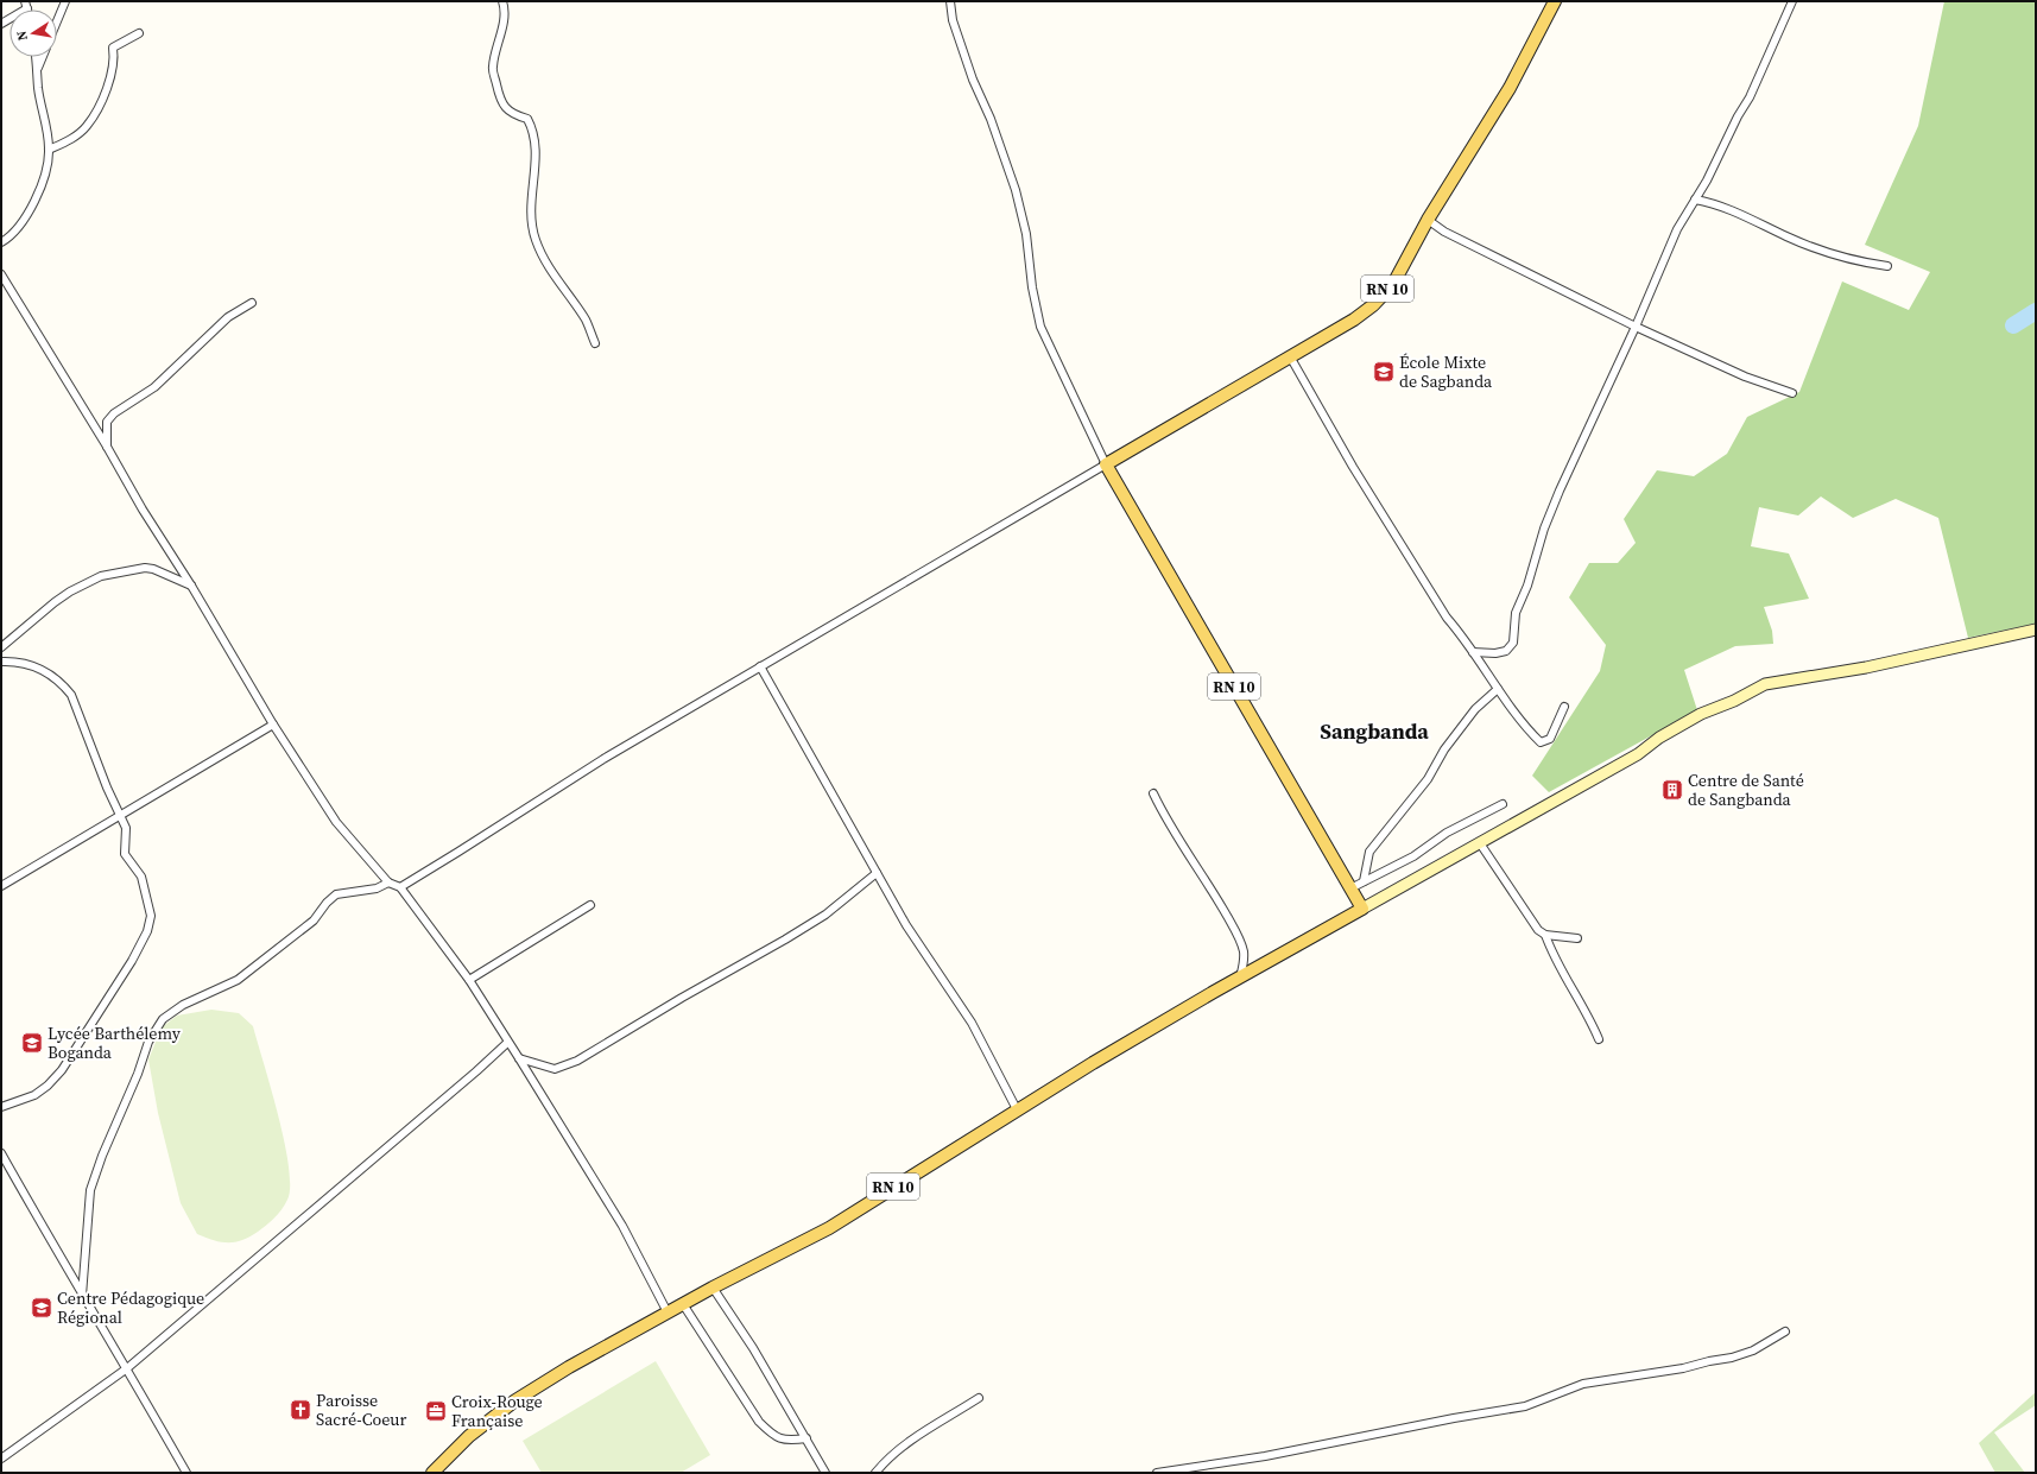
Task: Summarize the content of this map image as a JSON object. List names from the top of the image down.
{
  "streets": {
    "main road": ["RN 10"]
  },
  "districts": ["Sangbanda"],
  "places": {
    "school or university": ["École Mixte de Sagbanda", "Lycée Barthélemy Boganda", "Centre Pédagogique Régional"],
    "building": ["Centre de Santé de Sangbanda"],
    "church": ["Paroisse Sacré-Coeur"],
    "office": ["Croix-Rouge Française"]
  },
  "north": "left"
}
